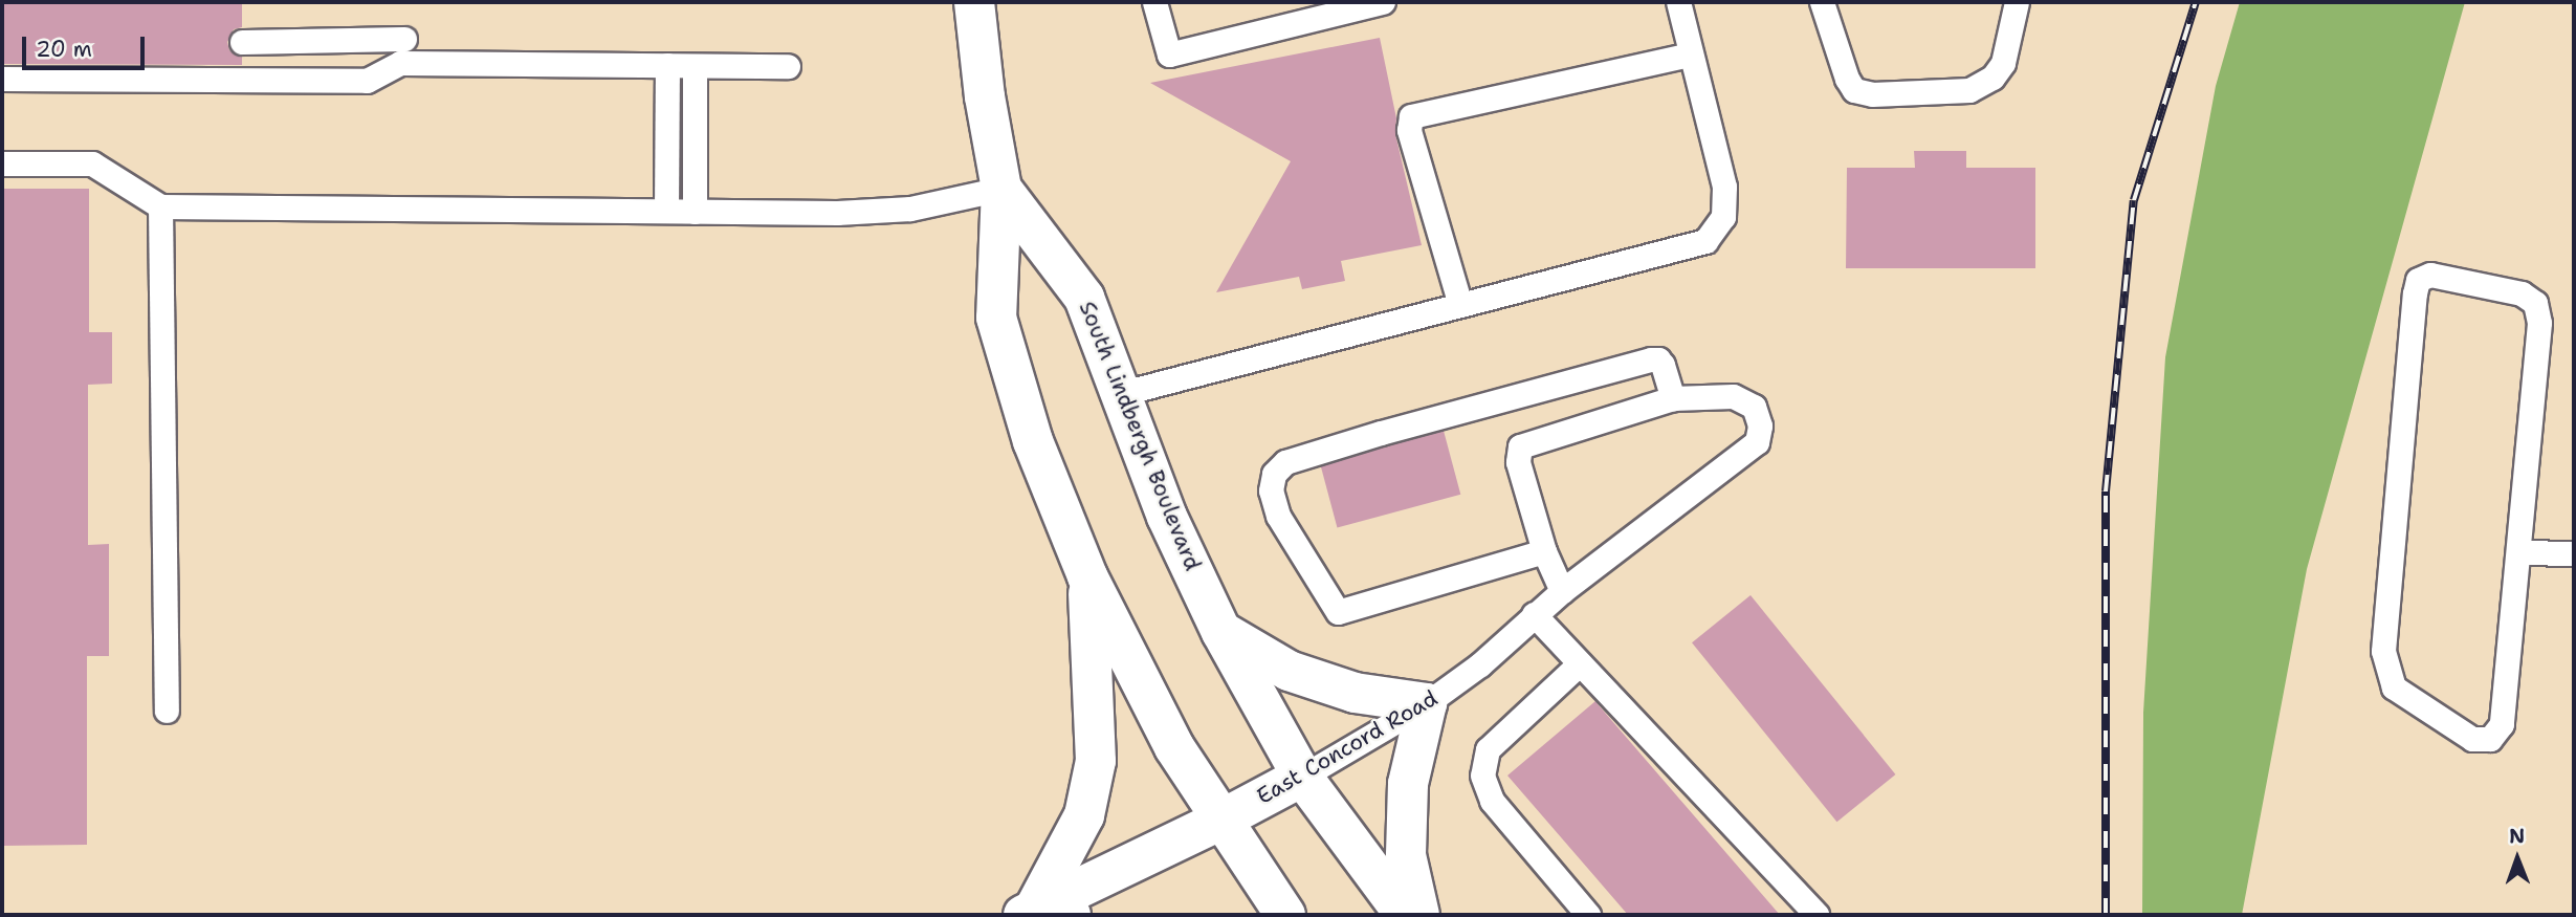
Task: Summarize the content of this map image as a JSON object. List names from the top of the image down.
{
  "streets": {
    "main road": ["South Lindbergh Boulevard", "East Concord Road"]
  },
  "crossings": [
    ["South Lindbergh Boulevard", "East Concord Road"]
  ],
  "scale_bar": "20 m",
  "north": "top"
}
